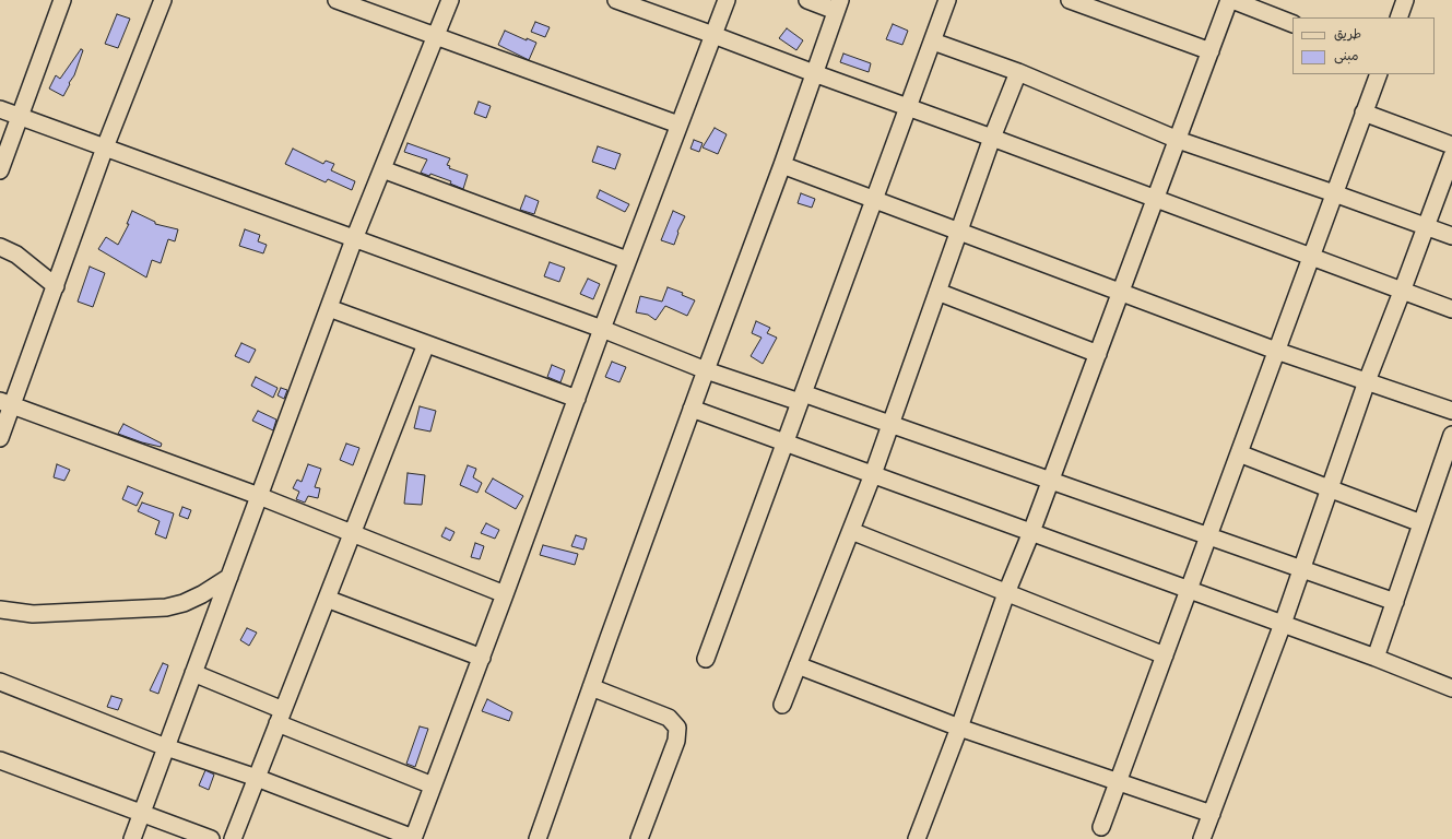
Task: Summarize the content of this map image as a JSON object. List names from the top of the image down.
{
  "legend": ["طريق", "مبنى"]
}
